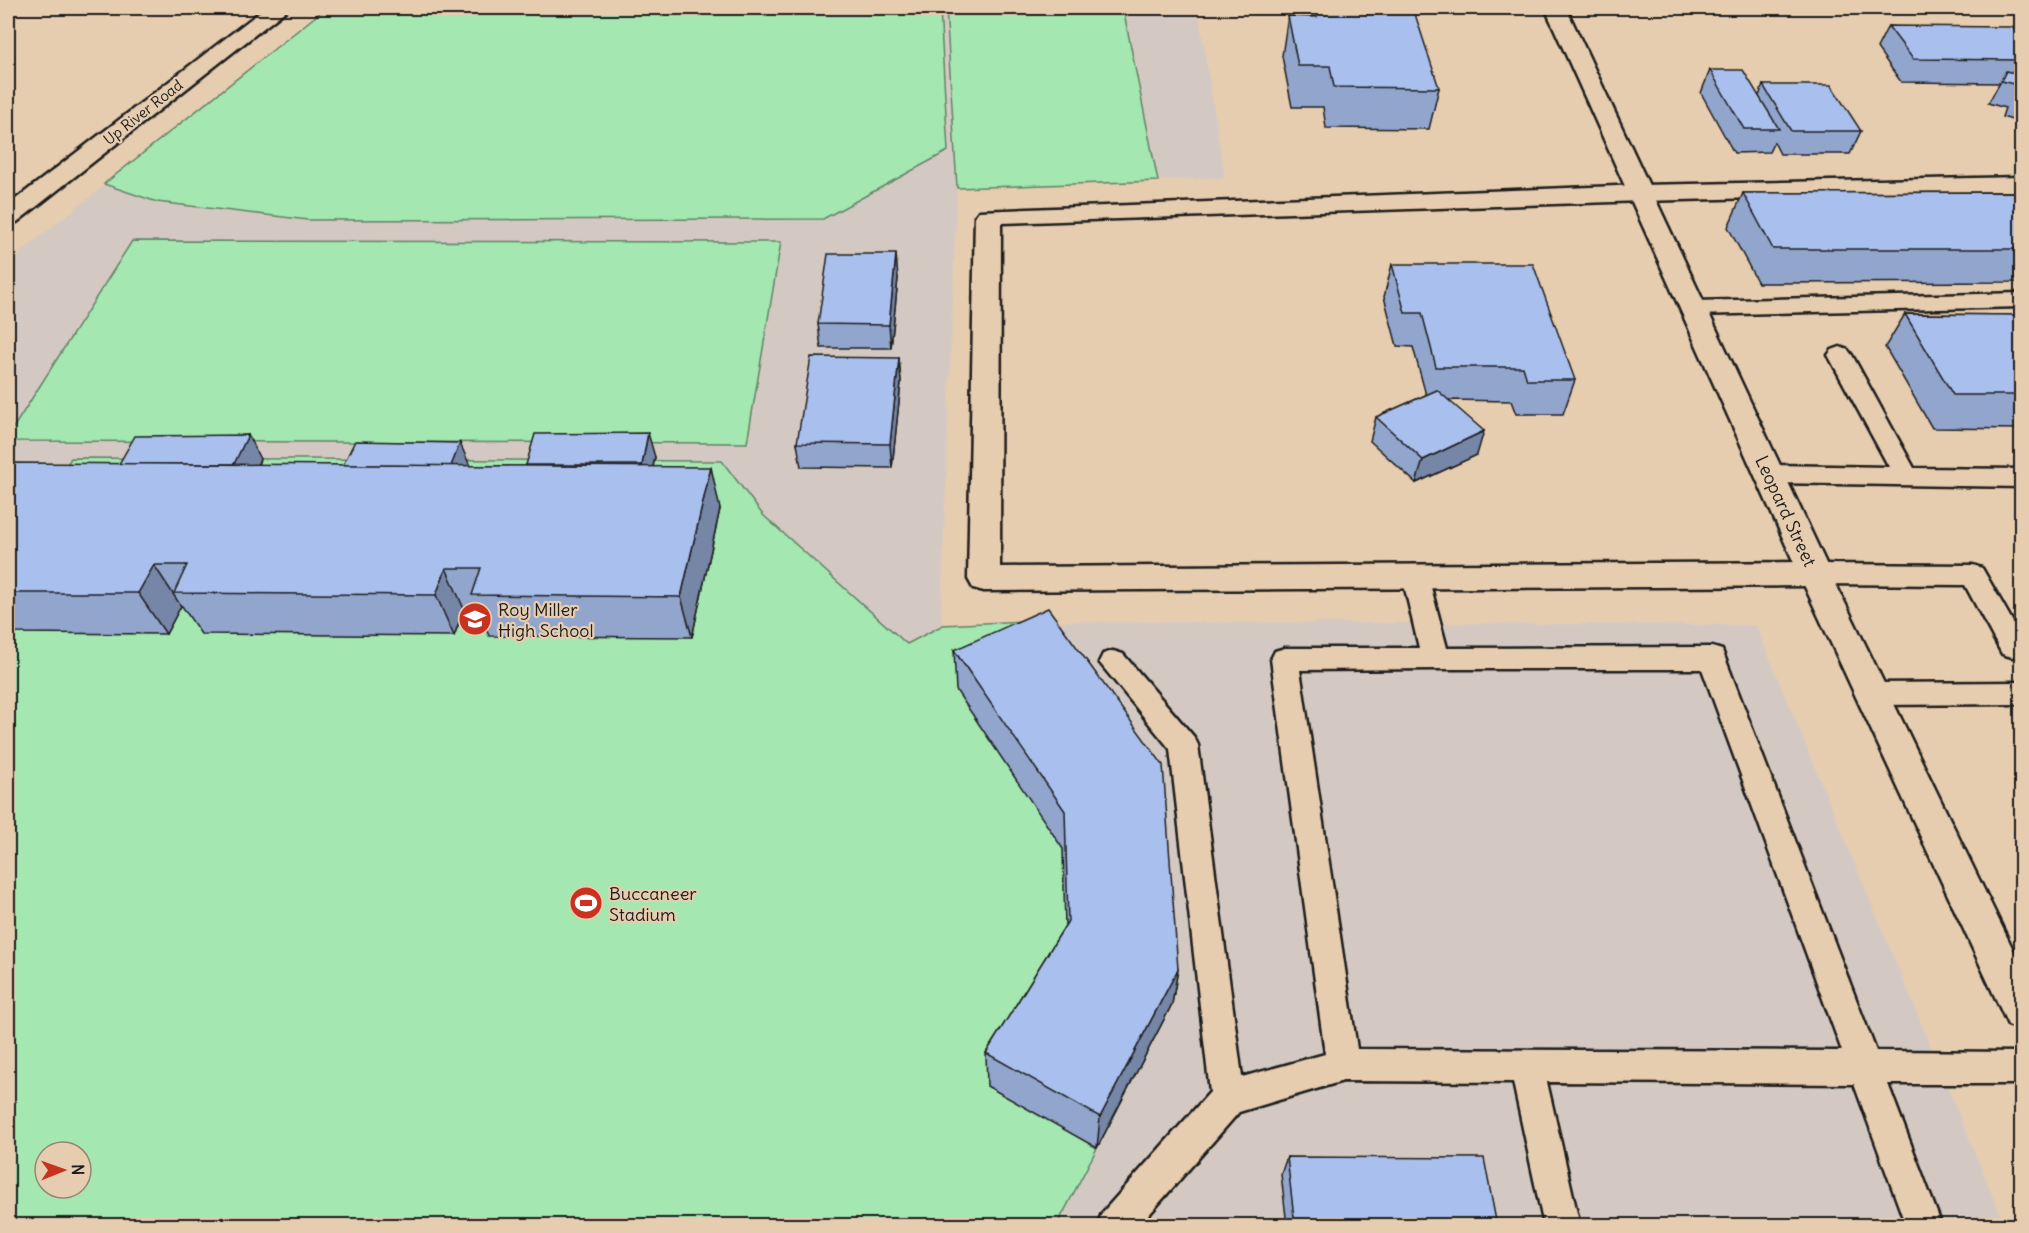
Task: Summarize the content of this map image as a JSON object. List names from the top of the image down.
{
  "streets": {
    "street": ["Up River Road", "Leopard Street"]
  },
  "places": {
    "school or university": ["Roy Miller High School"],
    "sports": ["Buccaneer Stadium"]
  },
  "north": "right"
}
